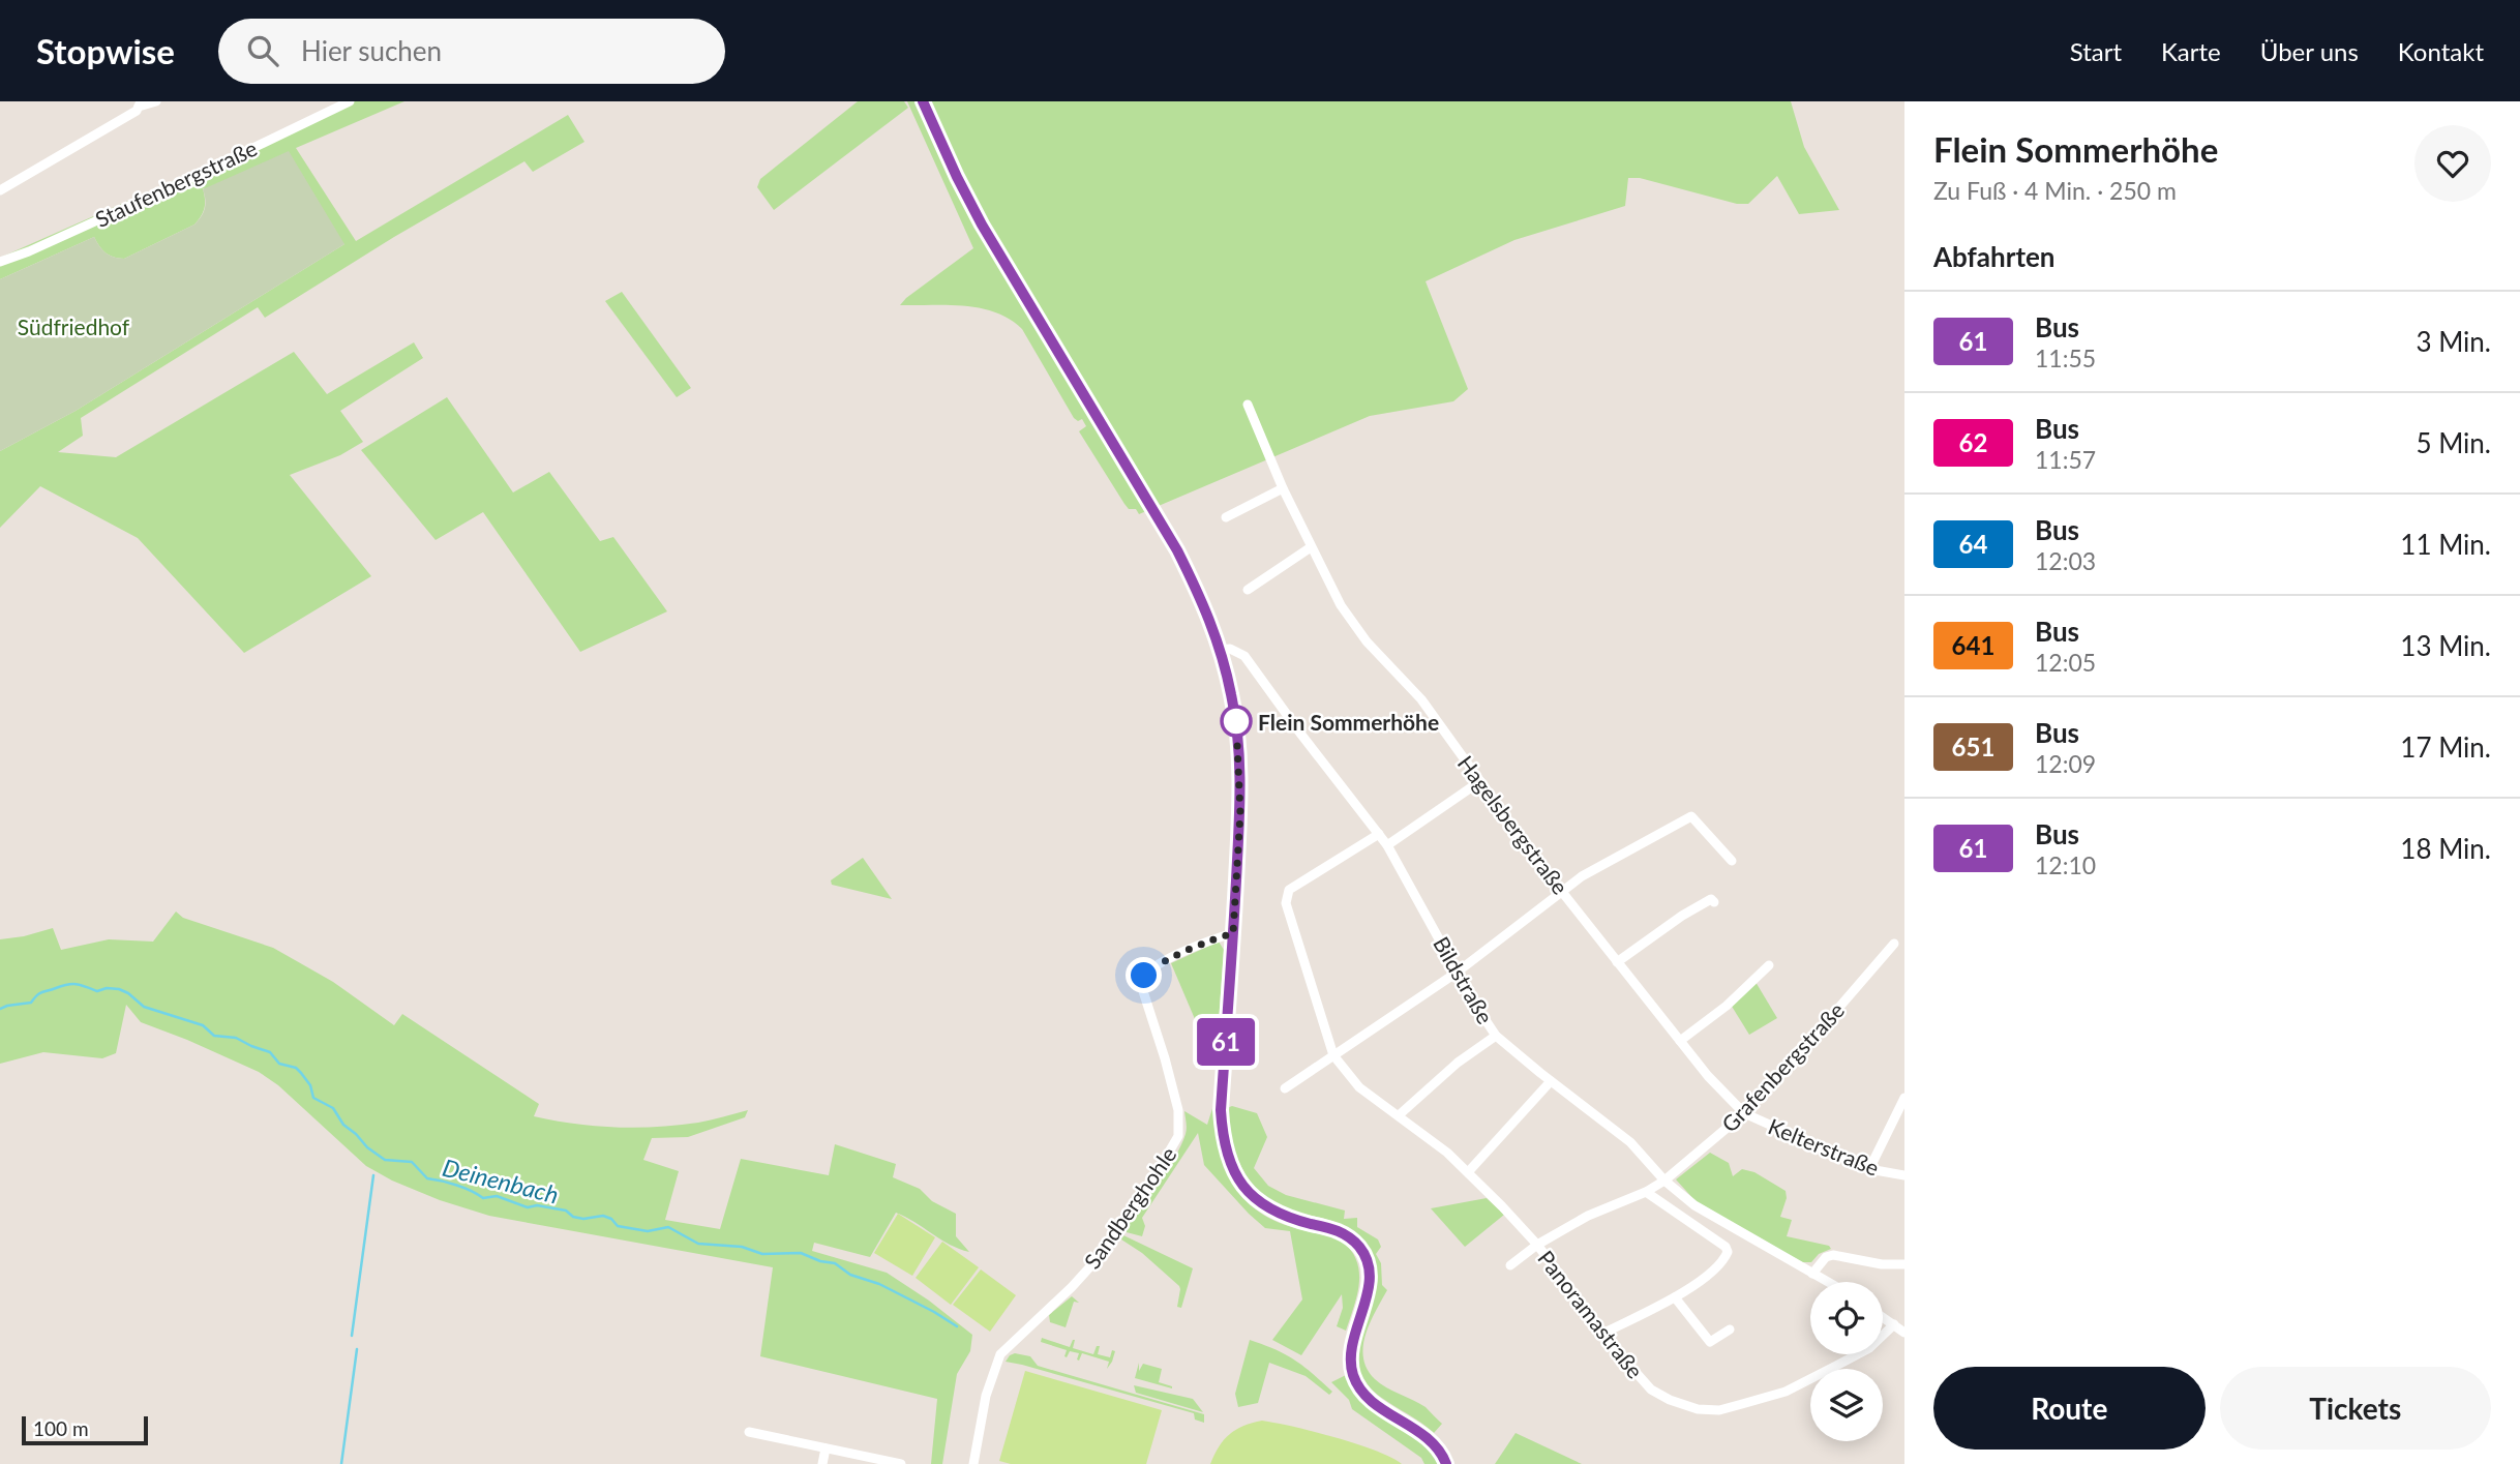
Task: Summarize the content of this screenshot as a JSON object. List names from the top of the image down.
{
  "streets": {
    "street": [
      "Staufenbergstraße",
      "Hagelsbergstraße",
      "Bildstraße",
      "Grafenbergstraße",
      "Kelterstraße",
      "Sandberghohle",
      "Panoramastraße"
    ]
  },
  "crossings": [
    ["Hagelsbergstraße", "Grafenbergstraße"],
    ["Hagelsbergstraße", "Kelterstraße"],
    ["Bildstraße", "Grafenbergstraße"],
    ["Grafenbergstraße", "Kelterstraße"],
    ["Grafenbergstraße", "Panoramastraße"]
  ],
  "water": ["Deinenbach"],
  "parks": ["Südfriedhof"],
  "places": ["Flein Sommerhöhe"],
  "lines": ["bus line 61"],
  "scale_bar": "100 m",
  "page": {
    "header": "Stopwise",
    "search": "Hier suchen",
    "nav": [
      "Start",
      "Karte",
      "Über uns",
      "Kontakt"
    ],
    "on_map": "61",
    "heading": [
      ["Flein Sommerhöhe", "Zu Fuß · 4 Min. · 250 m"],
      "Abfahrten"
    ],
    "list": [
      {
        "mark": "61",
        "name": "Bus",
        "note": "11:55",
        "value": "3 Min."
      },
      {
        "mark": "62",
        "name": "Bus",
        "note": "11:57",
        "value": "5 Min."
      },
      {
        "mark": "64",
        "name": "Bus",
        "note": "12:03",
        "value": "11 Min."
      },
      {
        "mark": "641",
        "name": "Bus",
        "note": "12:05",
        "value": "13 Min."
      },
      {
        "mark": "651",
        "name": "Bus",
        "note": "12:09",
        "value": "17 Min."
      },
      {
        "mark": "61",
        "name": "Bus",
        "note": "12:10",
        "value": "18 Min."
      }
    ],
    "buttons": ["Route", "Tickets"],
    "scale": "100 m"
  }
}
